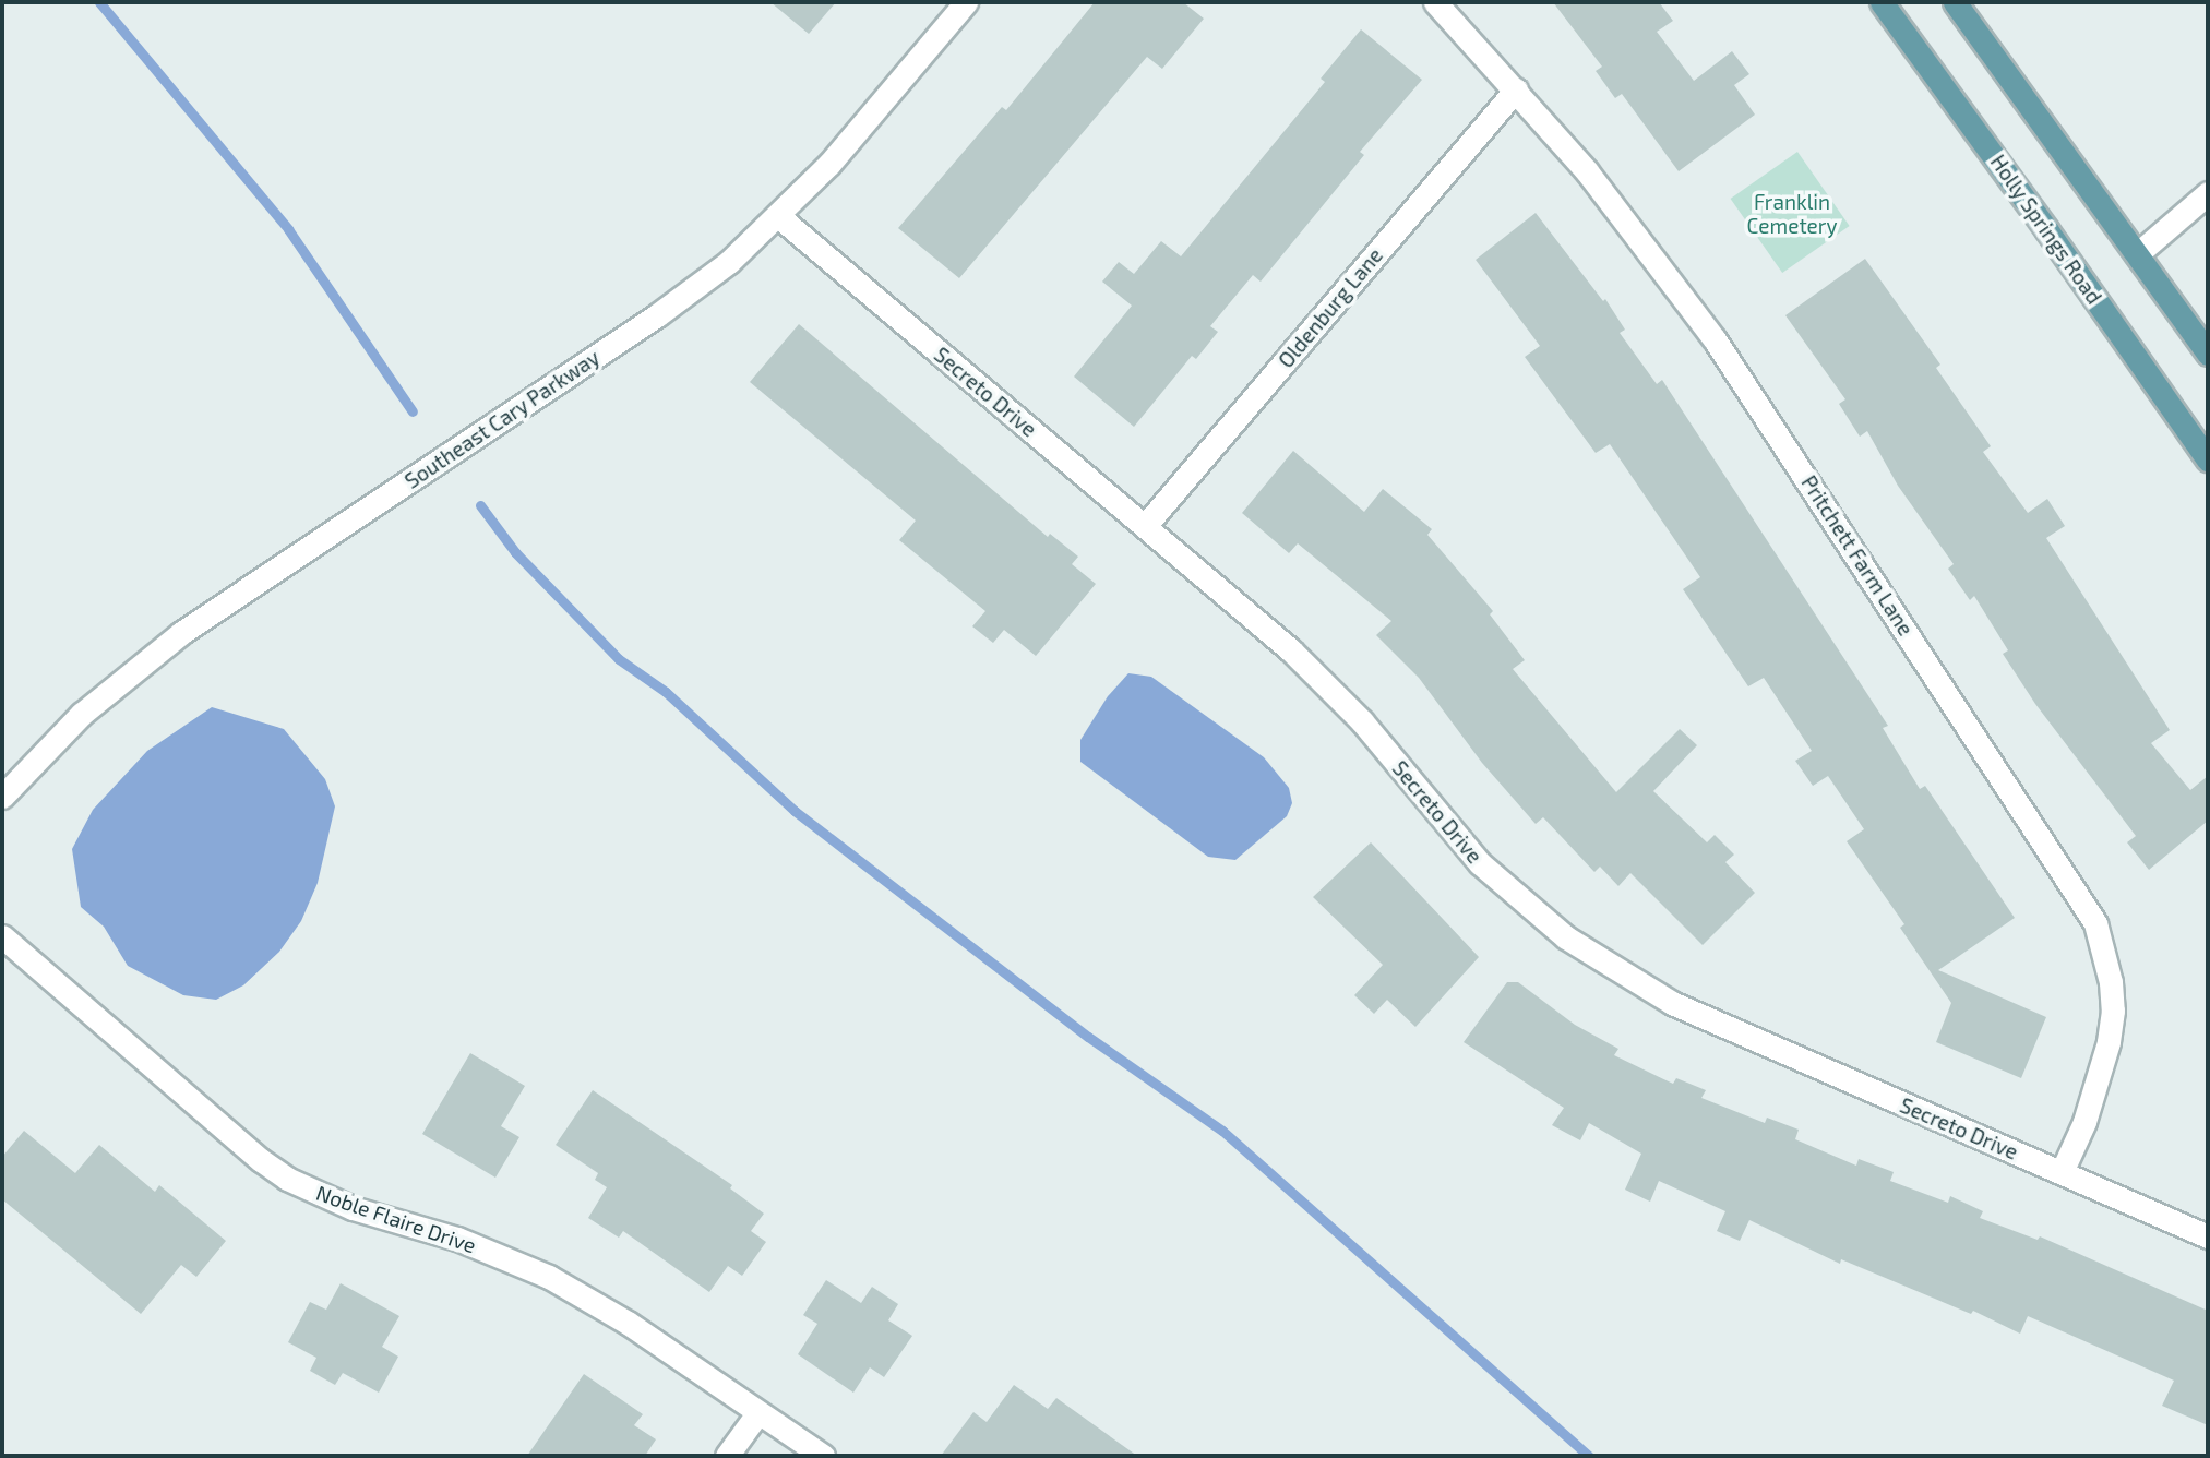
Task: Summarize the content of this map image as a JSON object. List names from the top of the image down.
{
  "streets": {
    "main road": ["Holly Springs Road"],
    "street": [
      "Oldenburg Lane",
      "Secreto Drive",
      "Southeast Cary Parkway",
      "Pritchett Farm Lane",
      "Noble Flaire Drive"
    ]
  },
  "crossings": [
    ["Oldenburg Lane", "Secreto Drive"],
    ["Oldenburg Lane", "Pritchett Farm Lane"],
    ["Secreto Drive", "Southeast Cary Parkway"],
    ["Secreto Drive", "Pritchett Farm Lane"]
  ],
  "parks": ["Franklin Cemetery"]
}
